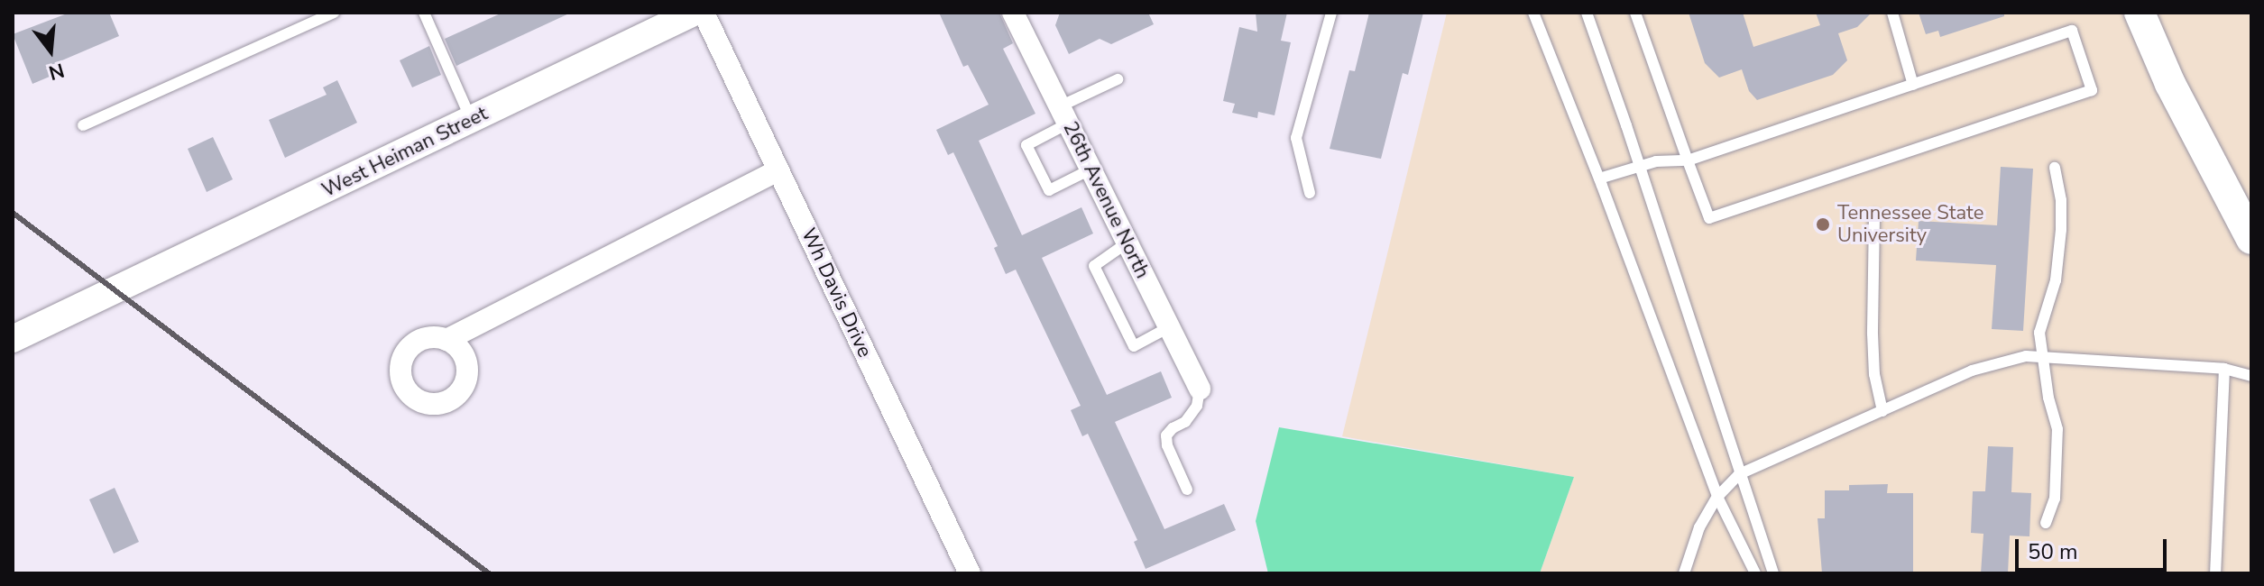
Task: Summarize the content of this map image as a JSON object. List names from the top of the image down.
{
  "streets": {
    "street": ["West Heiman Street", "26th Avenue North", "Wh Davis Drive"]
  },
  "places": ["Tennessee State University"],
  "scale_bar": "50 m",
  "north": "bottom"
}
